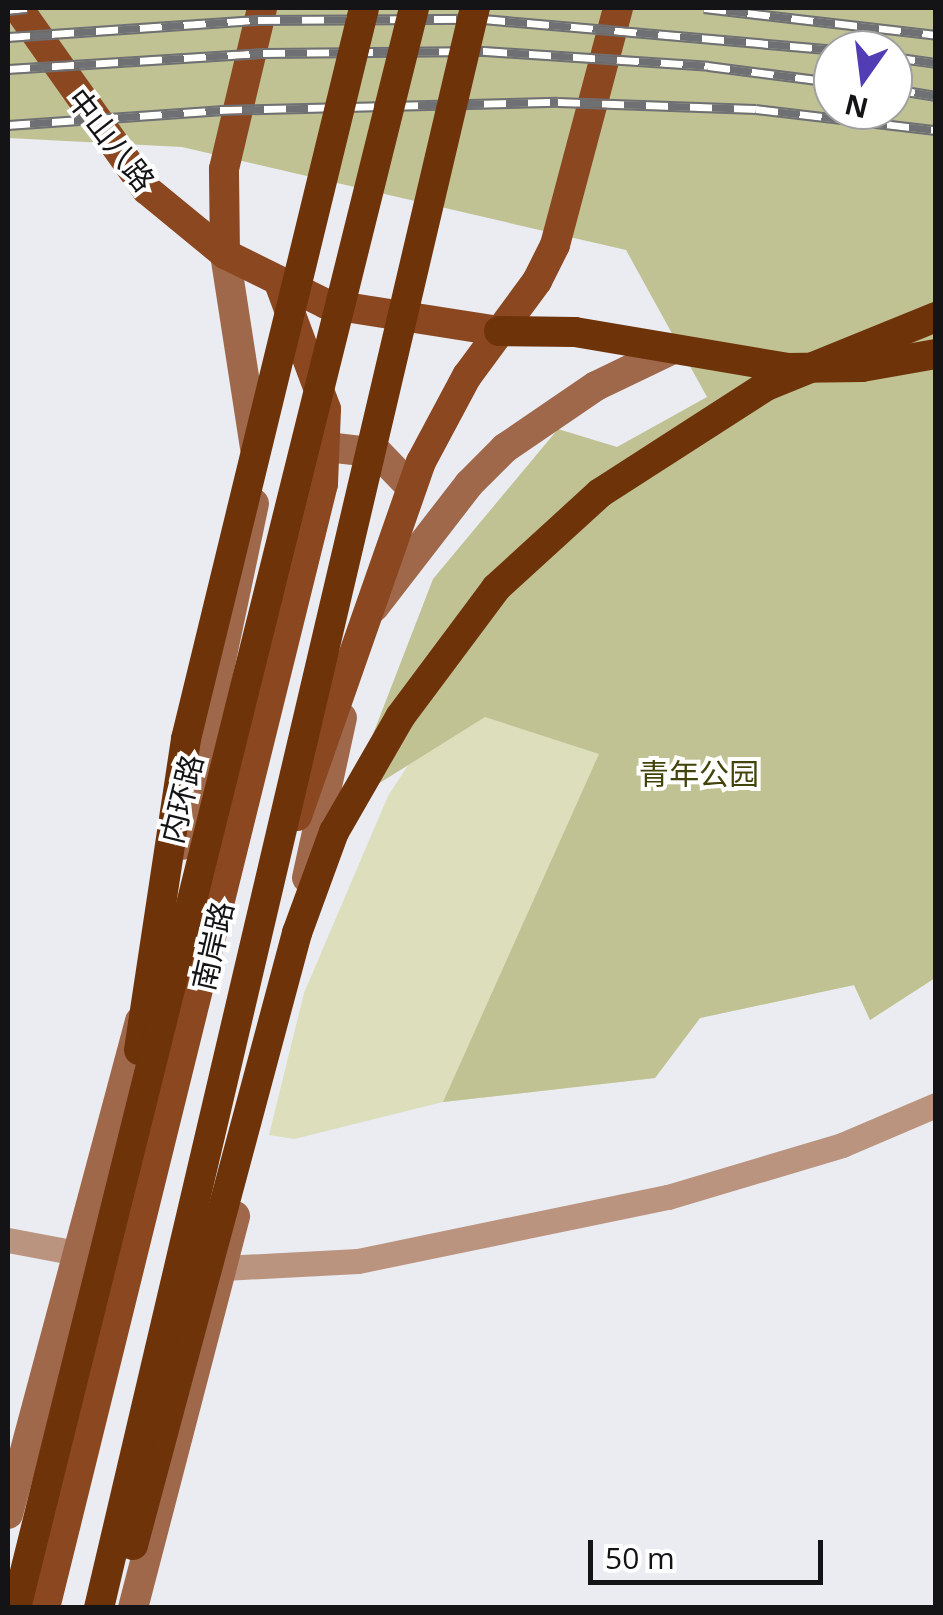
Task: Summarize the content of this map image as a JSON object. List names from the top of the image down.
{
  "streets": {
    "highway": ["内环路"],
    "main road": ["中山八路", "南岸路"]
  },
  "crossings": [
    ["中山八路", "南岸路"]
  ],
  "parks": ["青年公园"],
  "scale_bar": "50 m",
  "north": "bottom"
}
